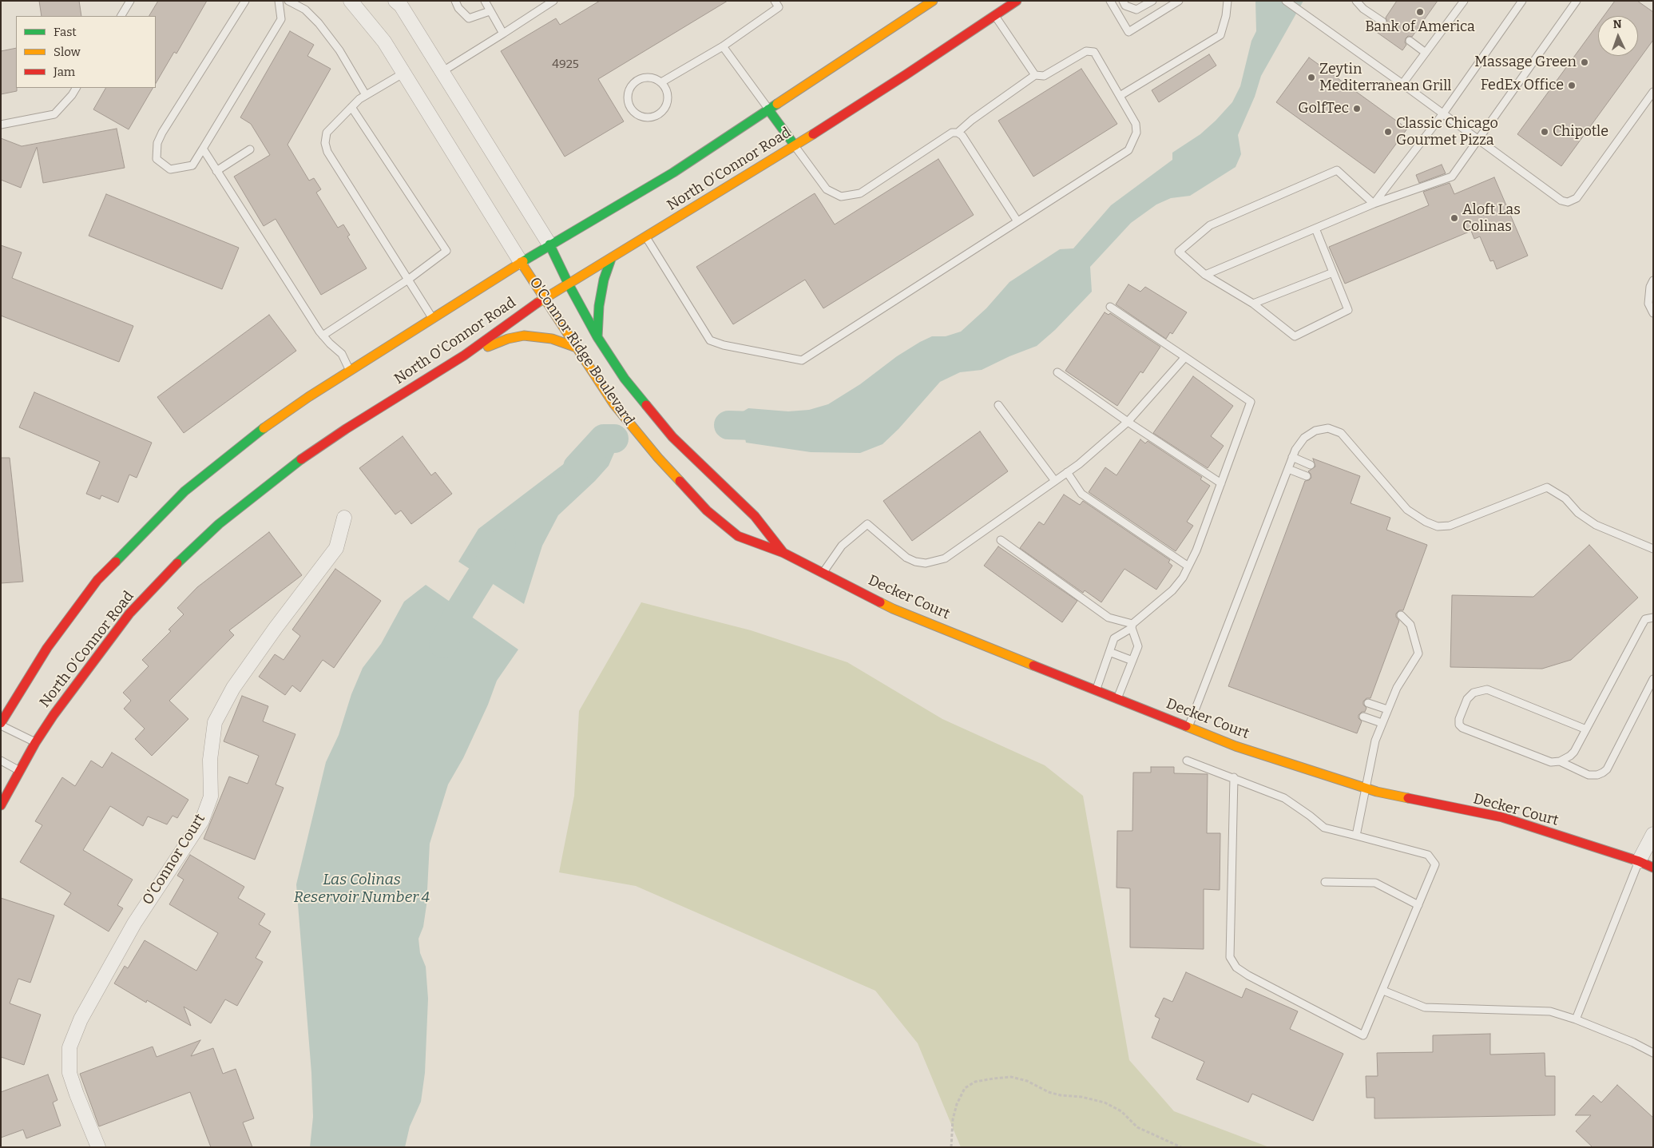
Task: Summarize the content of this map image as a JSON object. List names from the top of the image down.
{
  "streets": {
    "main road": ["North O'Connor Road", "O'Connor Ridge Boulevard", "Decker Court"],
    "street": ["O'Connor Court"]
  },
  "crossings": [
    ["North O'Connor Road", "O'Connor Ridge Boulevard"],
    ["O'Connor Ridge Boulevard", "Decker Court"]
  ],
  "water": ["Las Colinas Reservoir Number 4"],
  "places": [
    "Bank of America",
    "Massage Green",
    "Zeytin Mediterranean Grill",
    "FedEx Office",
    "GolfTec",
    "Classic Chicago Gourmet Pizza",
    "Chipotle",
    "Aloft Las Colinas"
  ],
  "house_numbers": ["4925"],
  "legend": ["Fast", "Slow", "Jam"],
  "north": "top"
}
